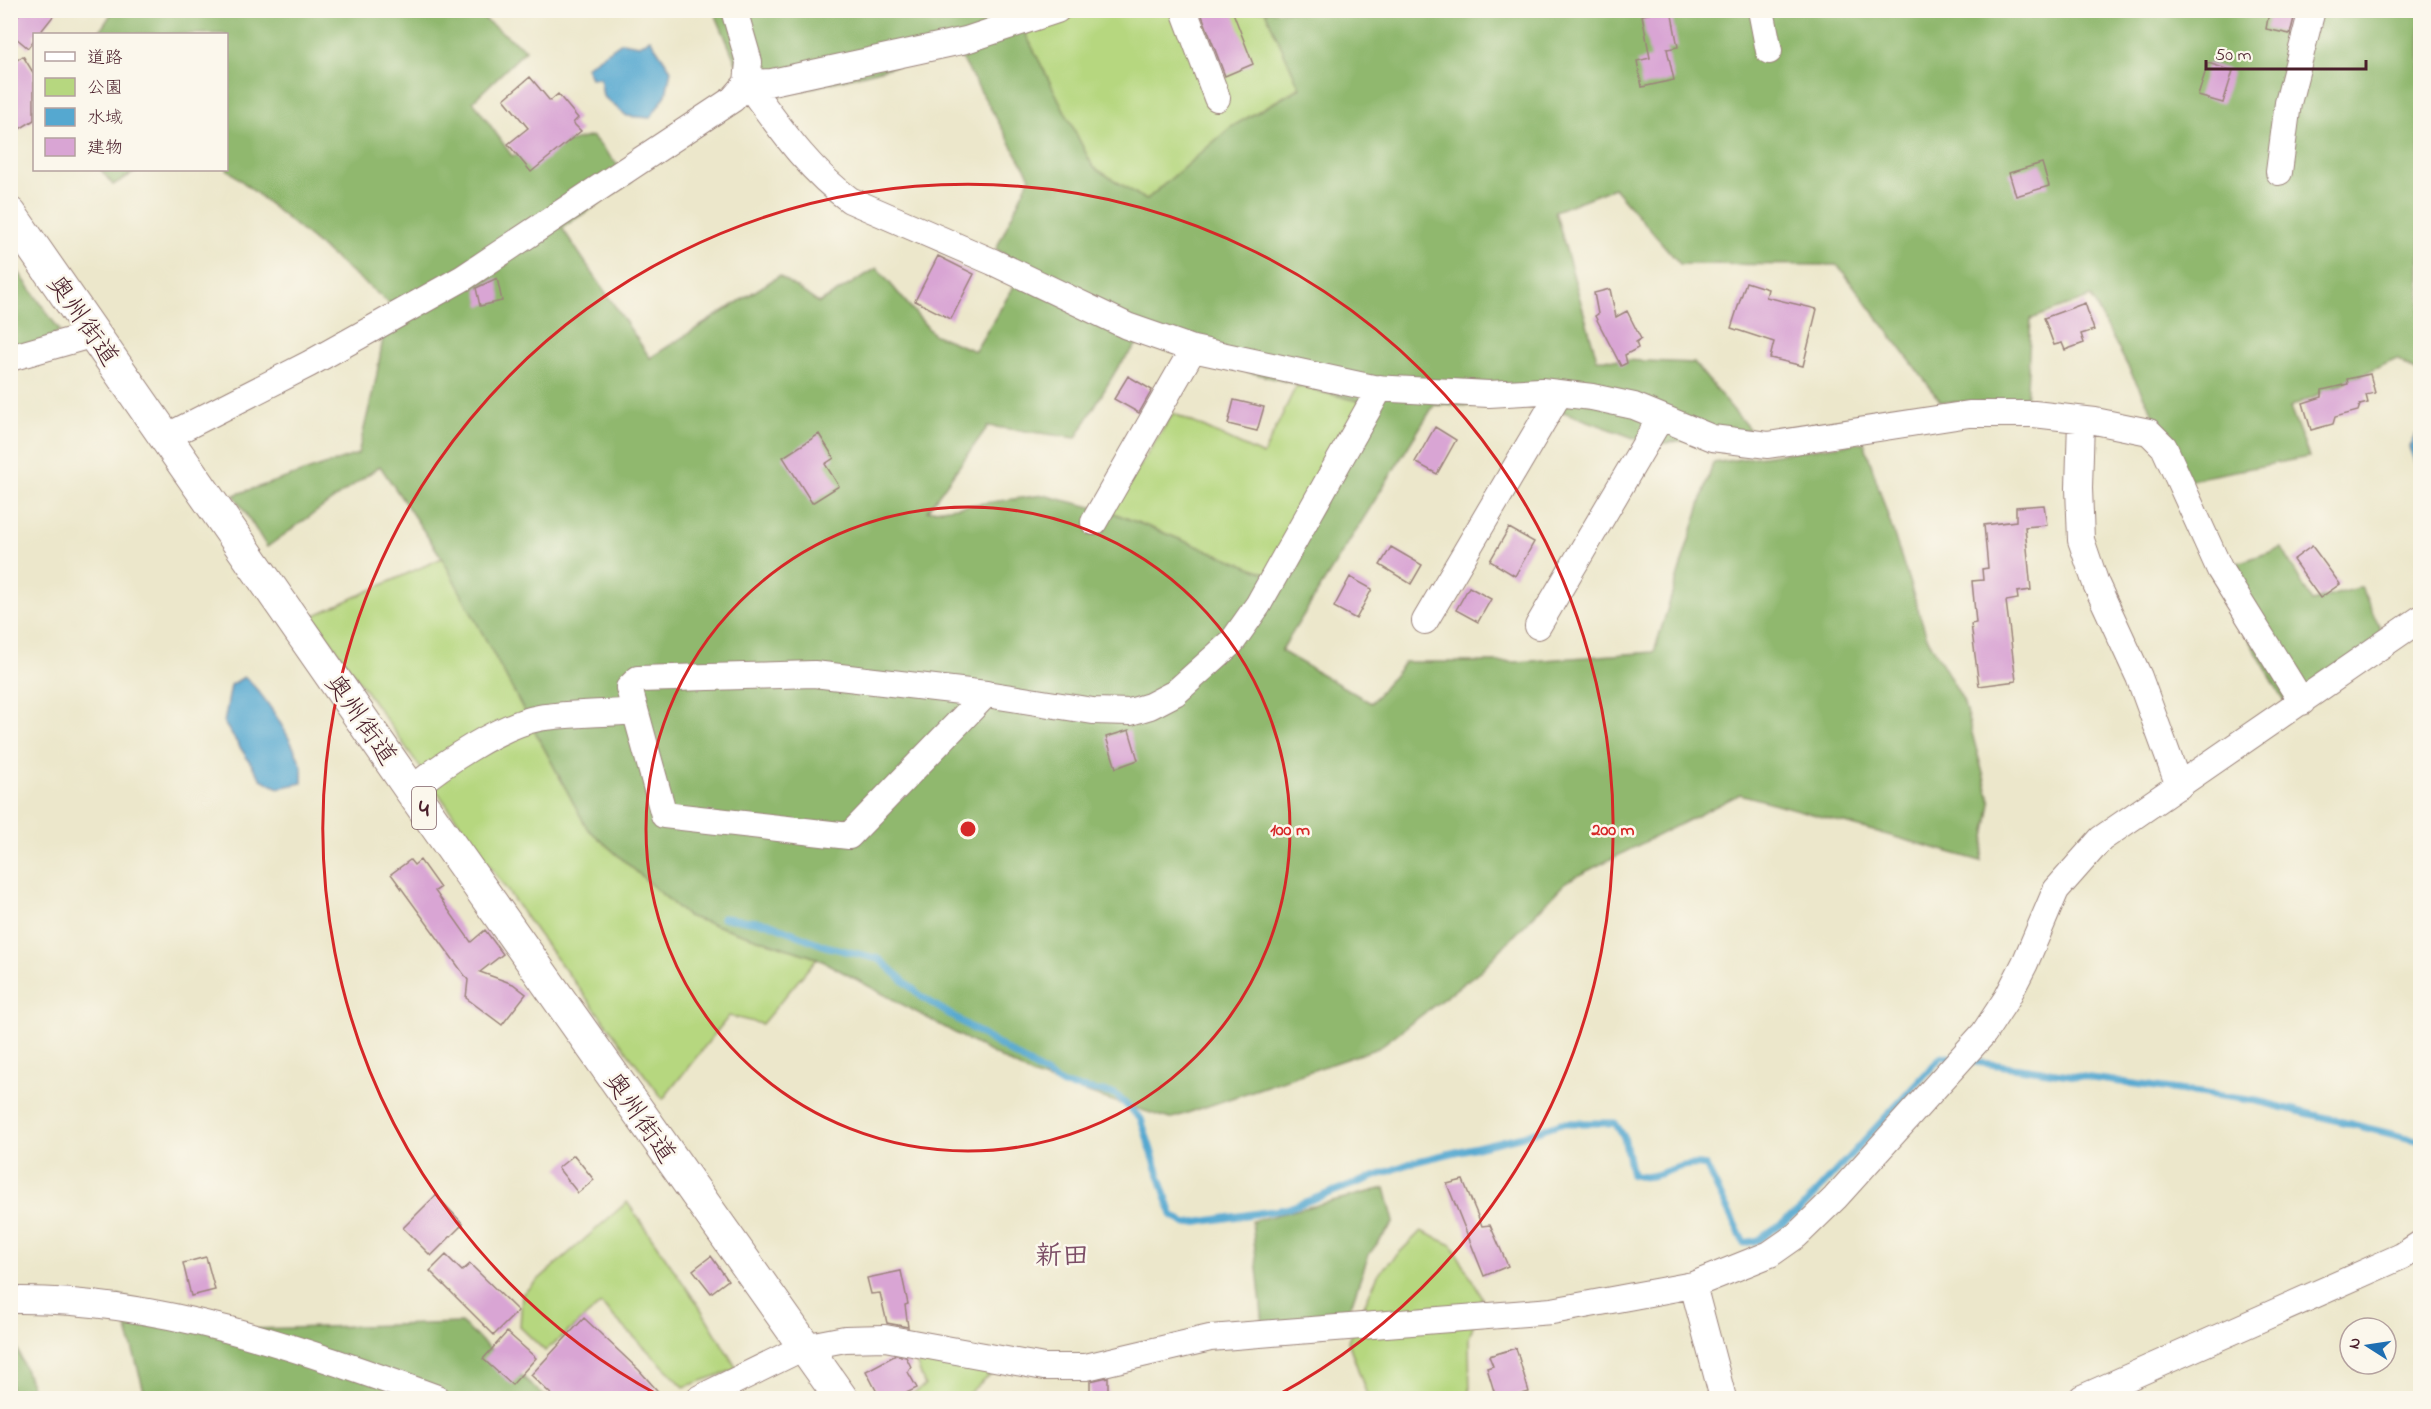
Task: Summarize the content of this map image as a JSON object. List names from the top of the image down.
{
  "streets": {
    "highway": ["奥州街道", "4"]
  },
  "districts": ["新田"],
  "legend": [
    "道路",
    "公園",
    "水域",
    "建物"
  ],
  "scale_bar": "50 m",
  "north": "left",
  "rings": ["100 m", "200 m"]
}
